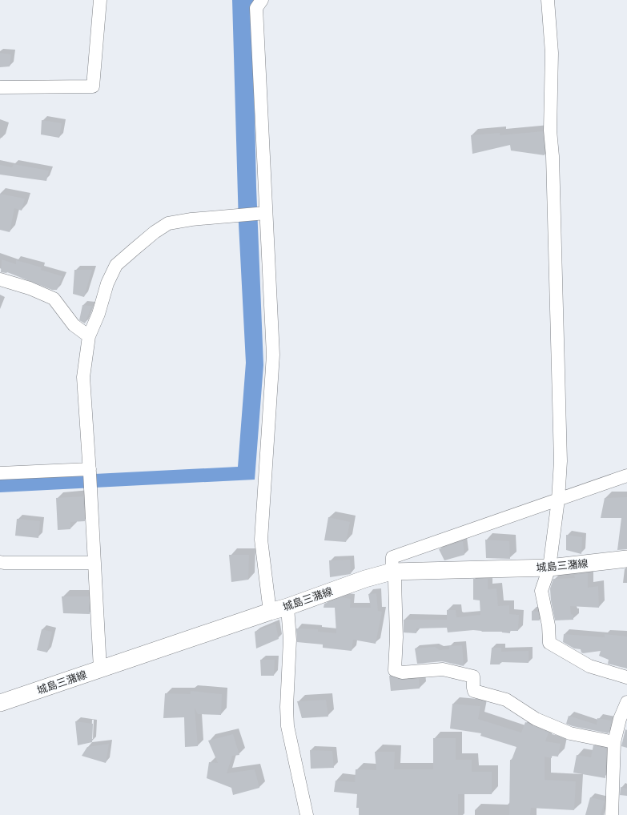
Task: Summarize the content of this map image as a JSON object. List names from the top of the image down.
{
  "streets": {
    "main road": ["城島三潴線"]
  }
}
